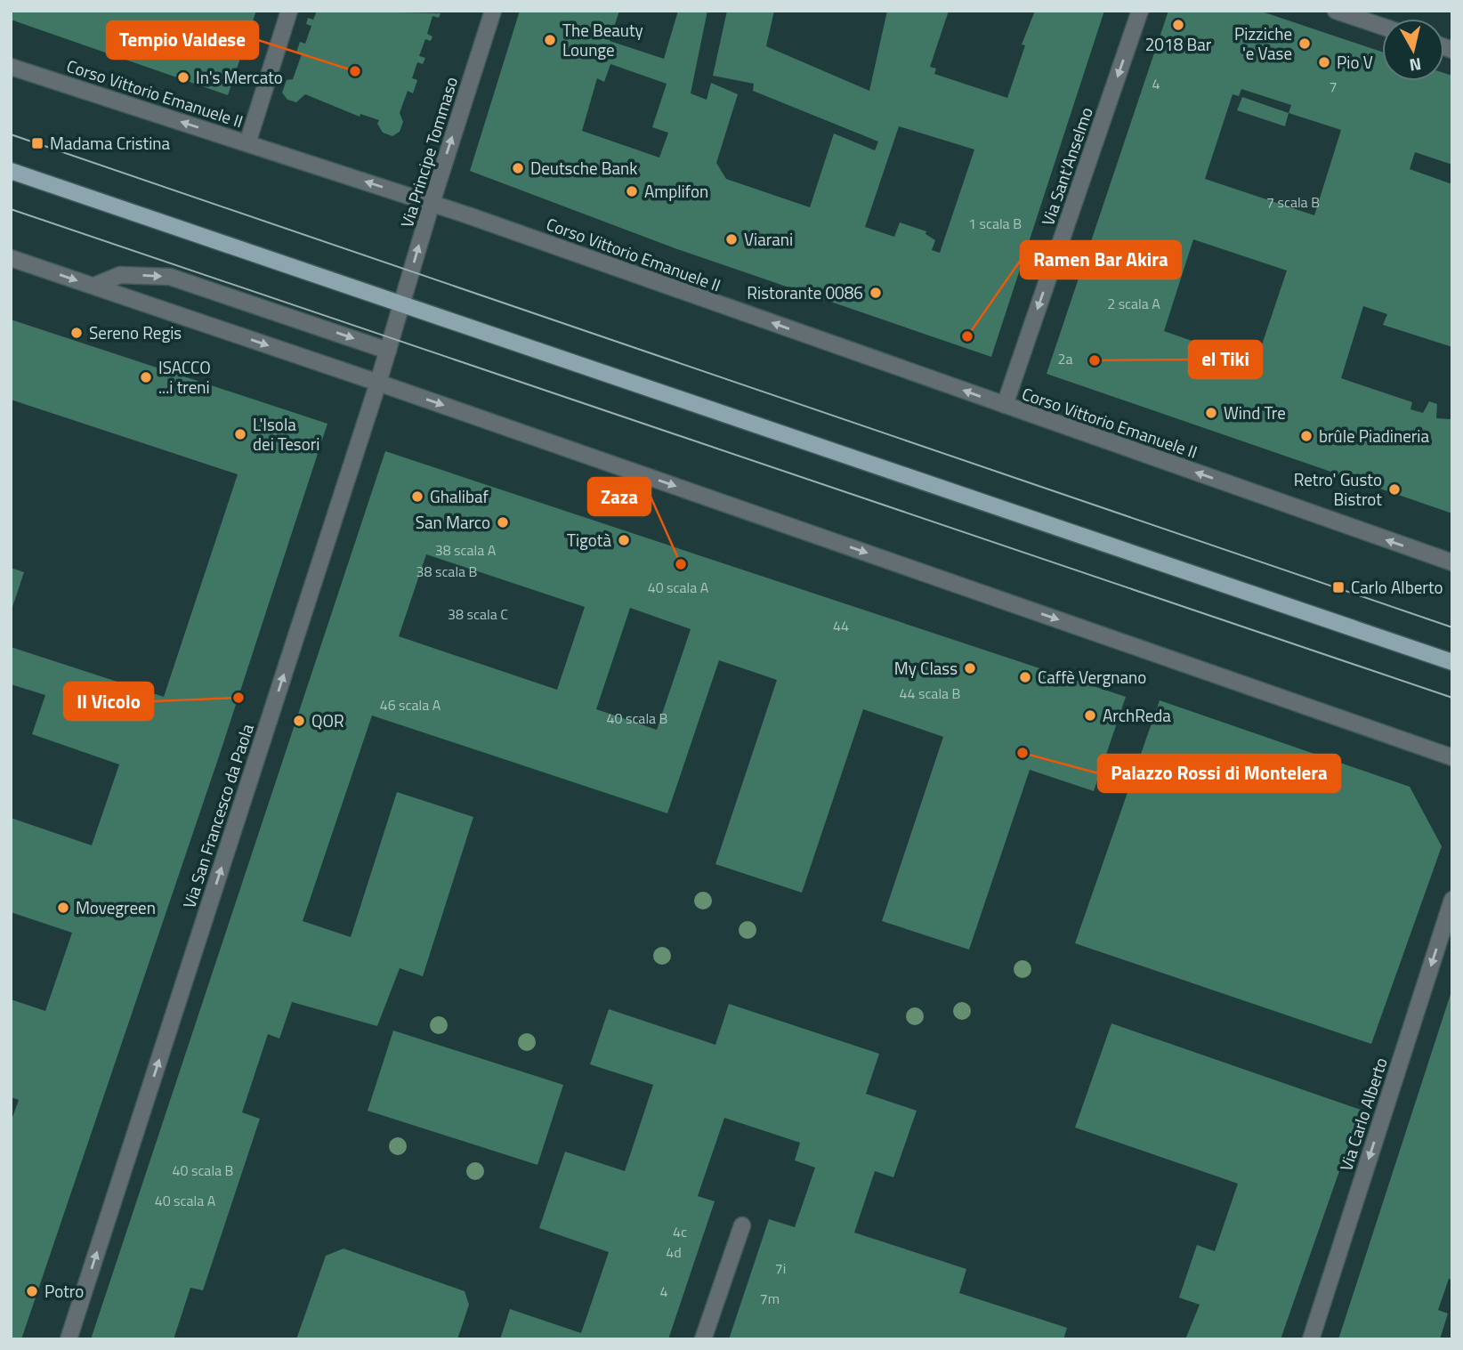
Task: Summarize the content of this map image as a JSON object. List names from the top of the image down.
{
  "streets": {
    "street": [
      "Corso Vittorio Emanuele II",
      "Via Principe Tommaso",
      "Via Sant'Anselmo",
      "Via San Francesco da Paola",
      "Via Carlo Alberto"
    ]
  },
  "crossings": [
    ["Corso Vittorio Emanuele II", "Via Principe Tommaso"],
    ["Corso Vittorio Emanuele II", "Via Sant'Anselmo"],
    ["Via Principe Tommaso", "Via San Francesco da Paola"]
  ],
  "one_way": [
    "Corso Vittorio Emanuele II",
    "Via Principe Tommaso",
    "Via Sant'Anselmo",
    "Via San Francesco da Paola",
    "Via Carlo Alberto"
  ],
  "places": {
    "other": [
      "2018 Bar",
      "The Beauty Lounge",
      "Pizziche 'e Vase",
      "Pio V",
      "Tempio Valdese",
      "In's Mercato",
      "Deutsche Bank",
      "Amplifon",
      "Viarani",
      "Ristorante 0086",
      "Sereno Regis",
      "Ramen Bar Akira",
      "el Tiki",
      "ISACCO ...i treni",
      "Wind Tre",
      "L'Isola dei Tesori",
      "brûle Piadineria",
      "Retro' Gusto Bistrot",
      "Ghalibaf",
      "San Marco",
      "Tigotà",
      "Zaza",
      "My Class",
      "Caffè Vergnano",
      "Il Vicolo",
      "ArchReda",
      "QOR",
      "Palazzo Rossi di Montelera",
      "Movegreen",
      "Potro"
    ],
    "transit": ["Madama Cristina", "Carlo Alberto"]
  },
  "house_numbers": [
    "4",
    "7",
    "7 scala B",
    "1 scala B",
    "2 scala A",
    "2a",
    "38 scala A",
    "38 scala B",
    "40 scala A",
    "38 scala C",
    "44",
    "44 scala B",
    "46 scala A",
    "40 scala B",
    "40 scala B",
    "40 scala A",
    "4c",
    "4d",
    "7i",
    "4",
    "7m"
  ],
  "north": "bottom"
}
